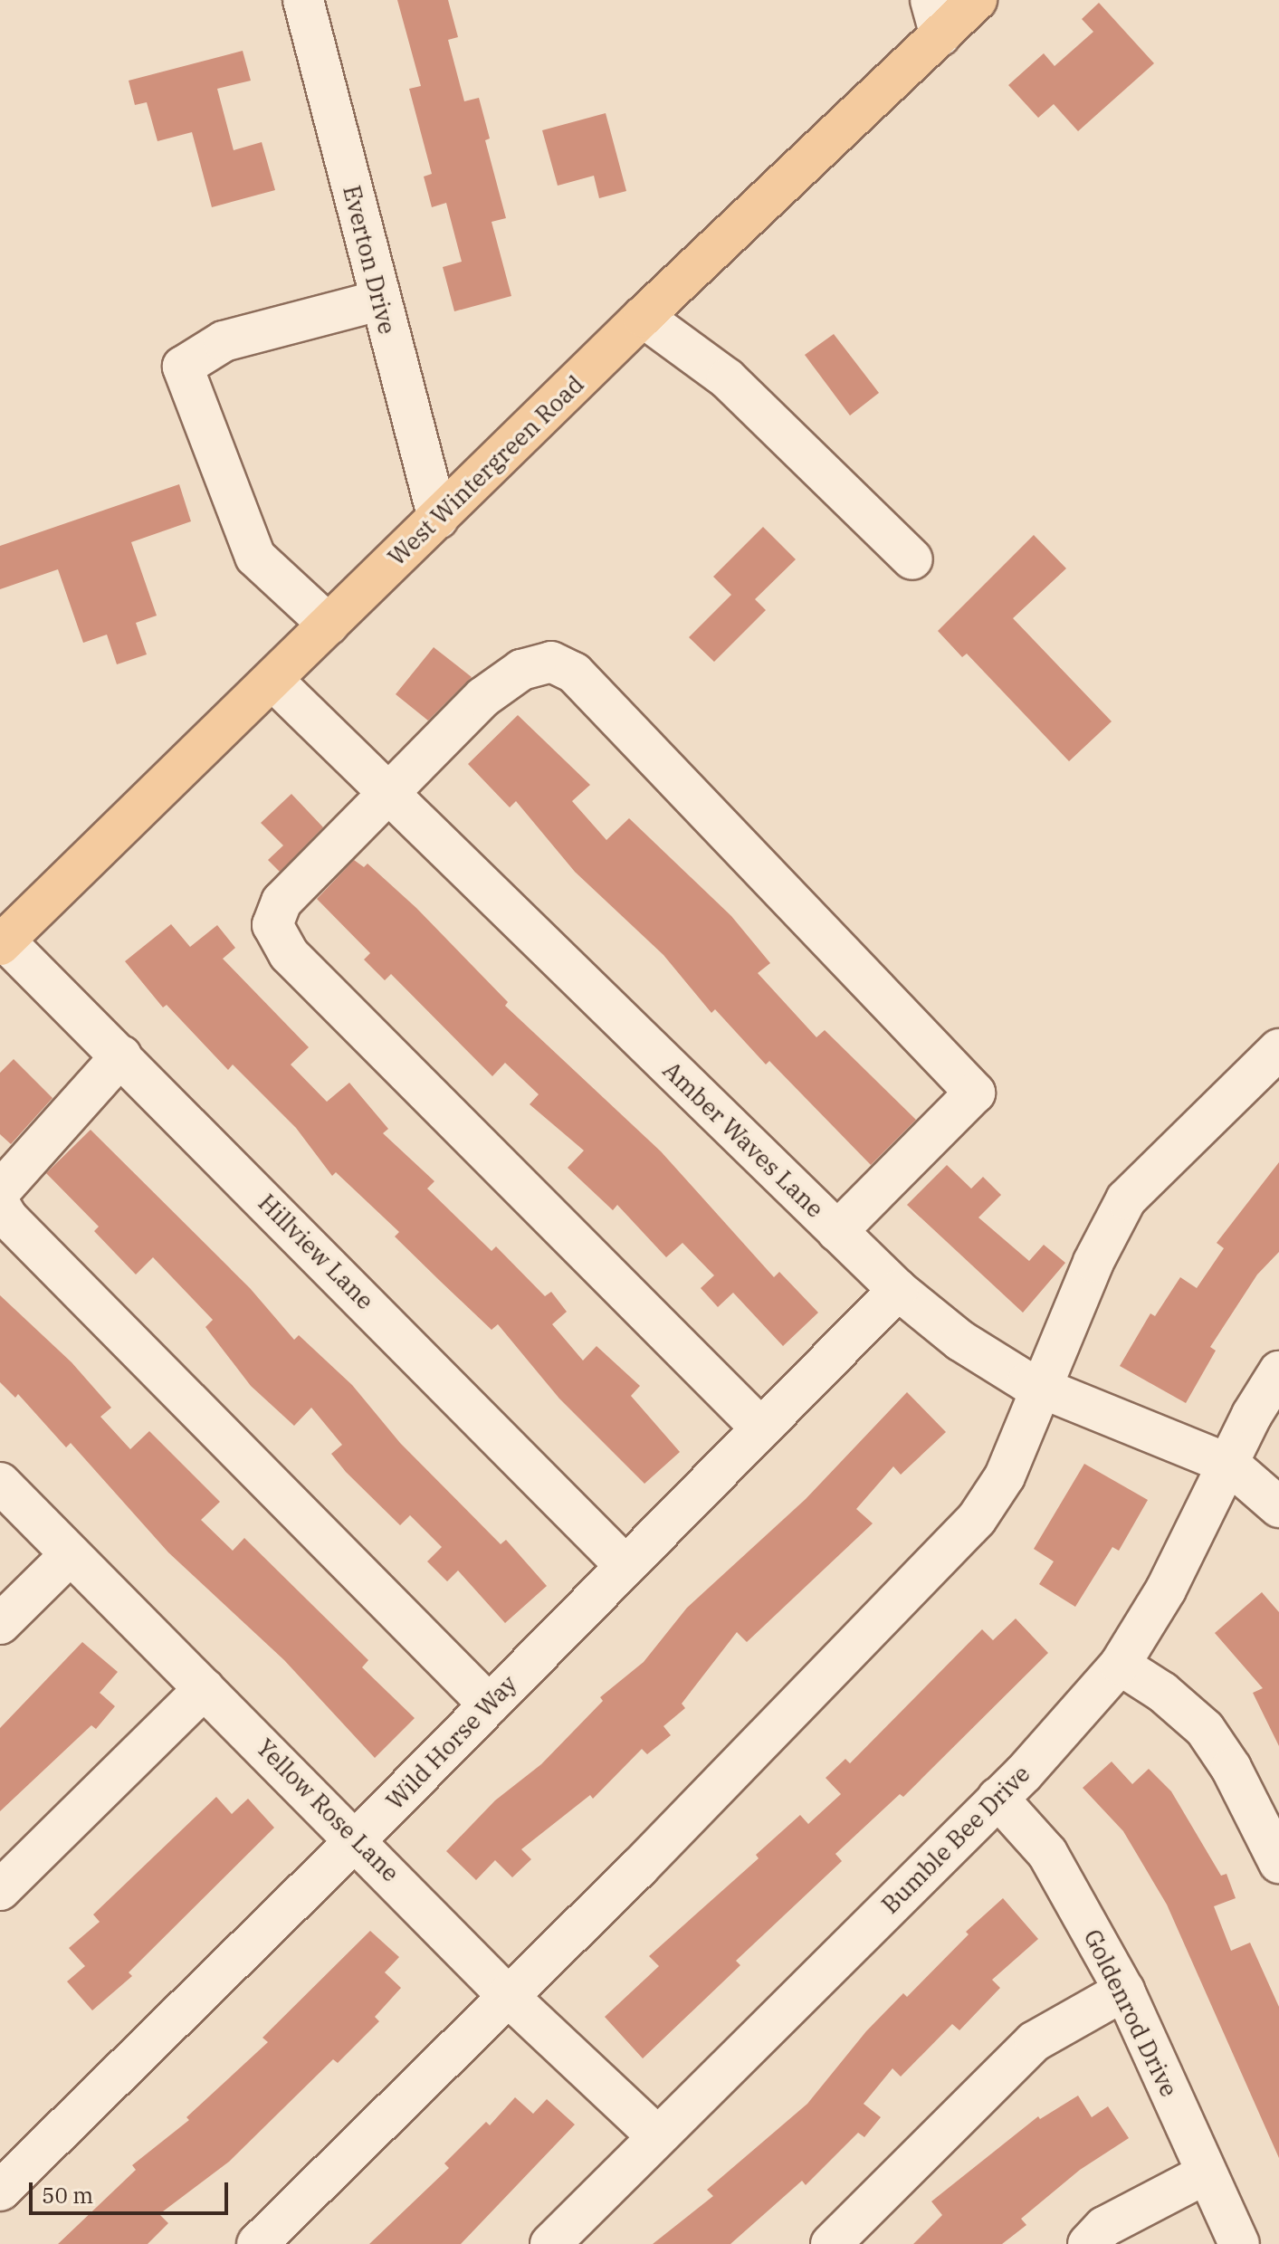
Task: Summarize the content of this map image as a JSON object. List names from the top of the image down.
{
  "streets": {
    "main road": ["West Wintergreen Road"],
    "street": [
      "Everton Drive",
      "Amber Waves Lane",
      "Hillview Lane",
      "Wild Horse Way",
      "Yellow Rose Lane",
      "Bumble Bee Drive",
      "Goldenrod Drive"
    ]
  },
  "crossings": [
    ["Everton Drive", "West Wintergreen Road"],
    ["West Wintergreen Road", "Amber Waves Lane"],
    ["West Wintergreen Road", "Hillview Lane"],
    ["Amber Waves Lane", "Wild Horse Way"],
    ["Amber Waves Lane", "Bumble Bee Drive"],
    ["Hillview Lane", "Wild Horse Way"],
    ["Wild Horse Way", "Yellow Rose Lane"],
    ["Yellow Rose Lane", "Bumble Bee Drive"],
    ["Bumble Bee Drive", "Goldenrod Drive"]
  ],
  "scale_bar": "50 m"
}
